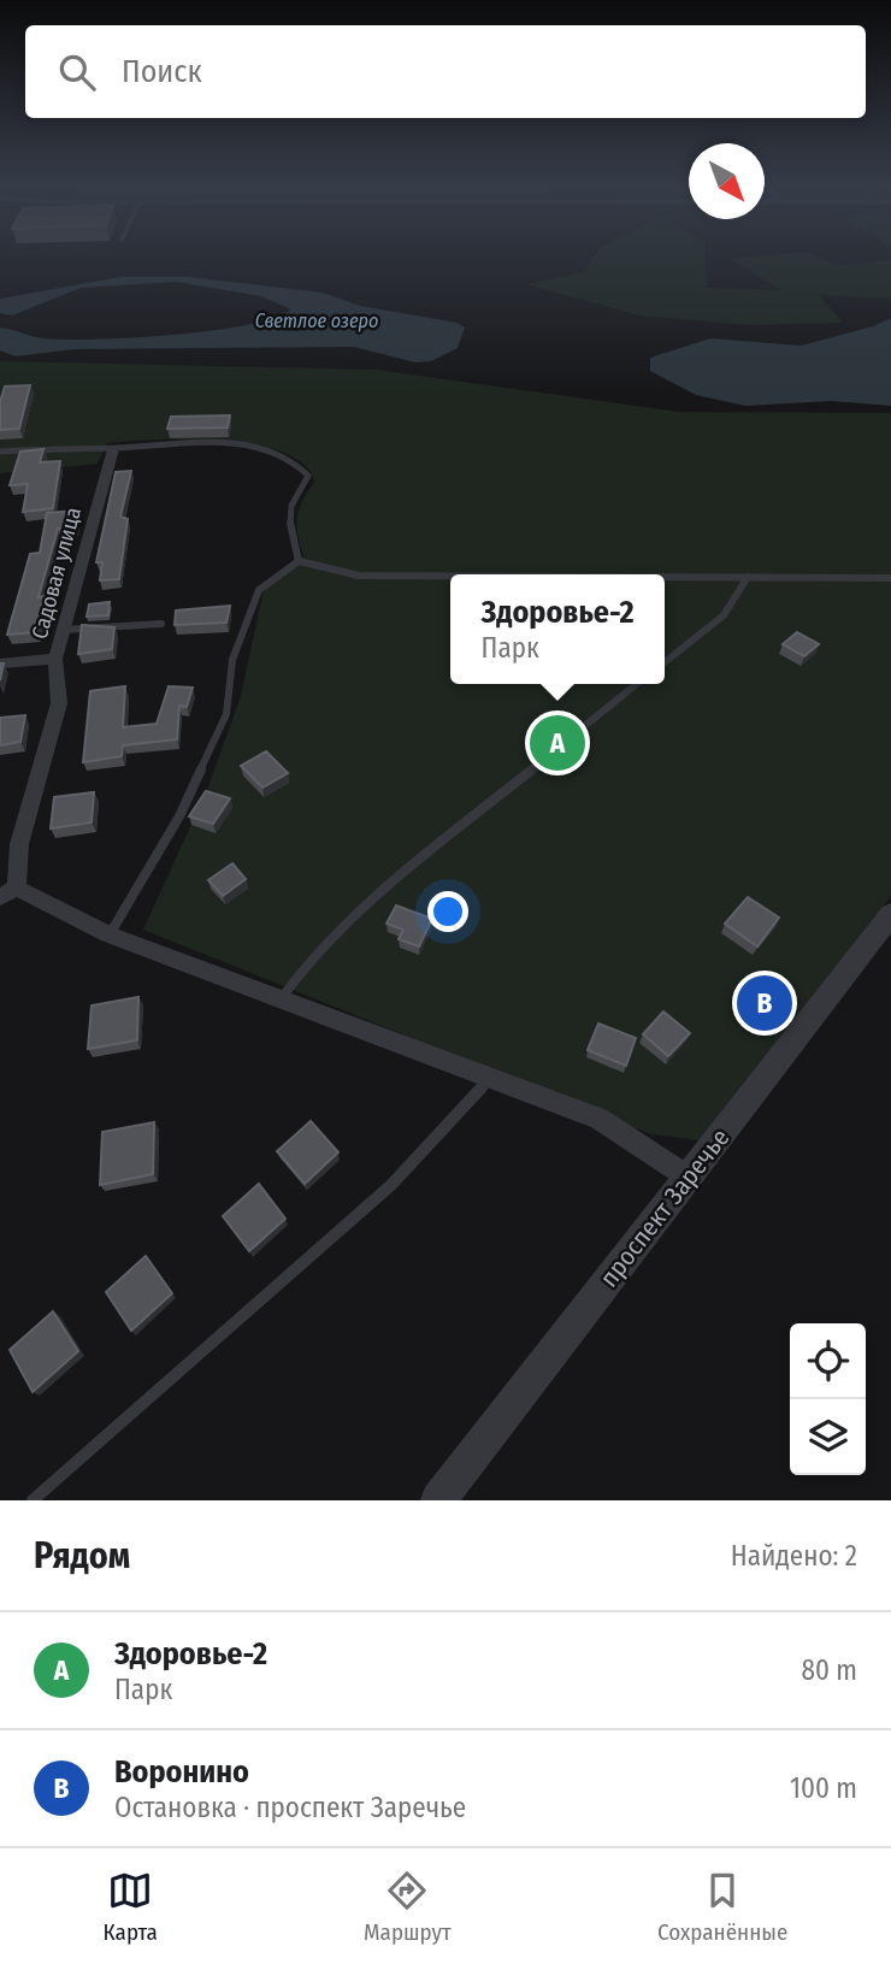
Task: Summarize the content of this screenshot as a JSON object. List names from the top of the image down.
{
  "streets": {
    "street": ["Садовая улица", "проспект Заречье"]
  },
  "water": ["Светлое озеро"],
  "north": "bottom right",
  "page": {
    "search": "Поиск",
    "popup": ["Здоровье-2", "Парк"],
    "pins": ["A", "B"],
    "heading": ["Рядом", "Найдено: 2"],
    "list": [
      {
        "mark": "A",
        "name": "Здоровье-2",
        "note": "Парк",
        "value": "80 m"
      },
      {
        "mark": "B",
        "name": "Воронино",
        "note": "Остановка · проспект Заречье",
        "value": "100 m"
      }
    ],
    "nav": ["Карта", "Маршрут", "Сохранённые"]
  }
}
